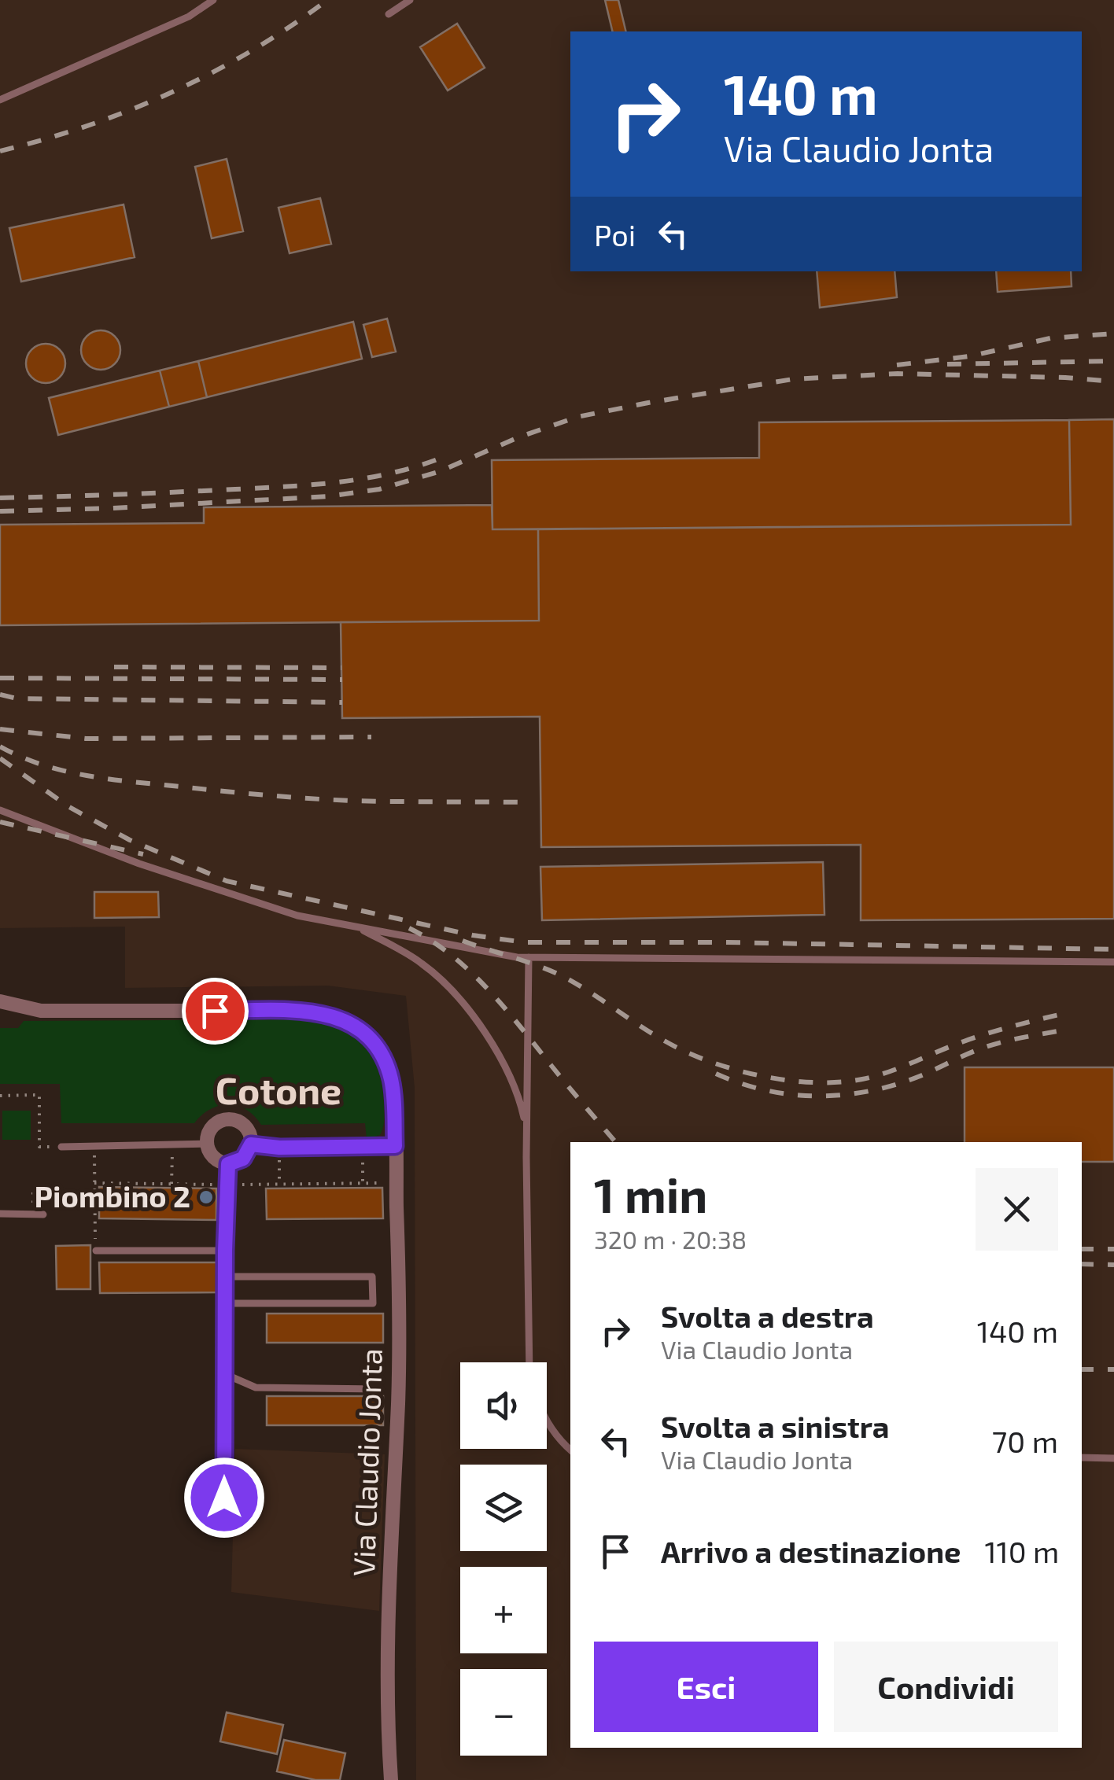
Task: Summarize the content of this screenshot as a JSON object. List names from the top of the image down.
{
  "streets": {
    "street": ["Via Claudio Jonta"]
  },
  "districts": ["Cotone"],
  "places": ["Piombino 2"],
  "page": {
    "turn": ["140 m", "Via Claudio Jonta"],
    "then": "Poi",
    "heading": ["1 min", "320 m · 20:38"],
    "list": [
      {
        "name": "Svolta a destra",
        "note": "Via Claudio Jonta",
        "value": "140 m"
      },
      {
        "name": "Svolta a sinistra",
        "note": "Via Claudio Jonta",
        "value": "70 m"
      },
      {
        "name": "Arrivo a destinazione",
        "value": "110 m"
      }
    ],
    "map_buttons": ["+", "−"],
    "buttons": ["Esci", "Condividi"]
  }
}
